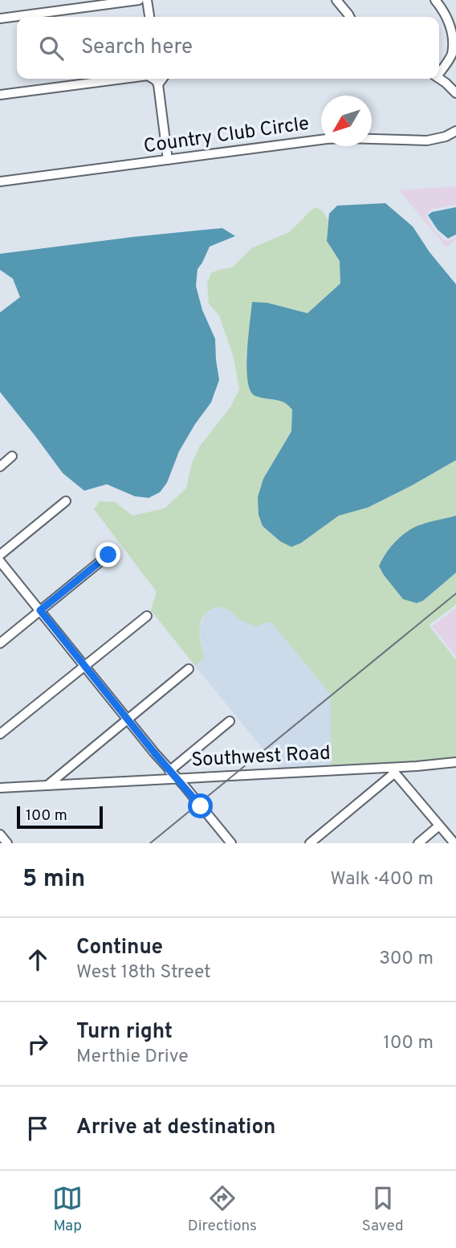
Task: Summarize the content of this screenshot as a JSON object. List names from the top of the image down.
{
  "streets": {
    "street": ["Country Club Circle", "Southwest Road"]
  },
  "scale_bar": "100 m",
  "north": "bottom left",
  "page": {
    "search": "Search here",
    "scale": "100 m",
    "heading": ["5 min", "Walk · 400 m"],
    "list": [
      ["Continue", "West 18th Street", "300 m"],
      ["Turn right", "Merthie Drive", "100 m"],
      "Arrive at destination"
    ],
    "nav": ["Map", "Directions", "Saved"]
  }
}
